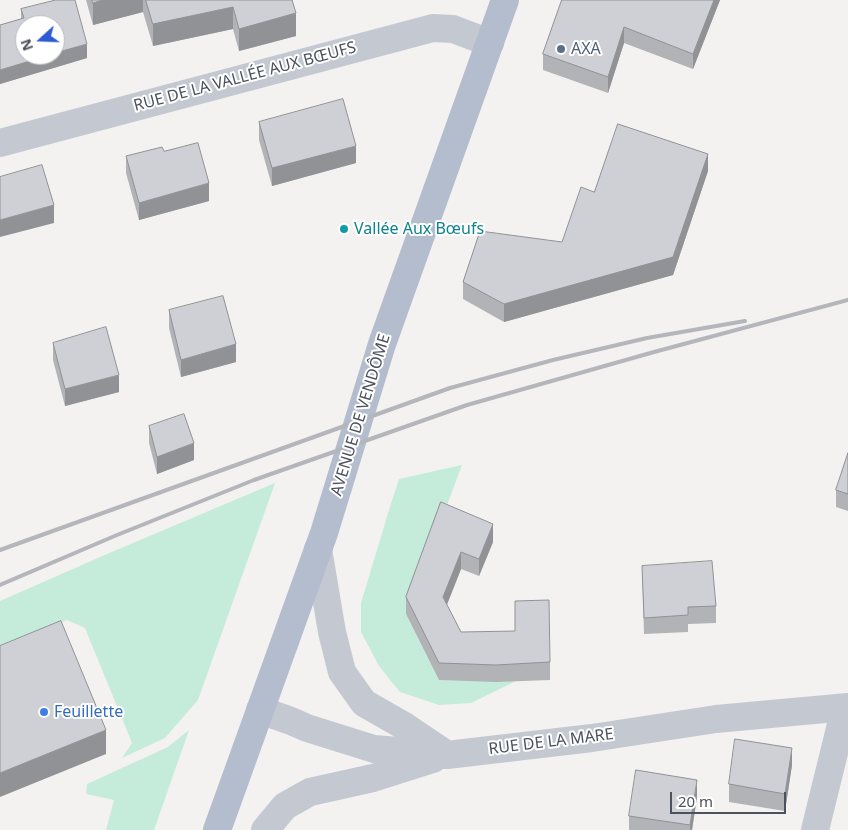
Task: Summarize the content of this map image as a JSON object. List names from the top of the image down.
{
  "streets": {
    "main road": ["AVENUE DE VENDÔME"],
    "street": ["RUE DE LA VALLÉE AUX BŒUFS", "RUE DE LA MARE"]
  },
  "crossings": [
    ["RUE DE LA VALLÉE AUX BŒUFS", "AVENUE DE VENDÔME"],
    ["AVENUE DE VENDÔME", "RUE DE LA MARE"]
  ],
  "places": ["AXA", "Vallée Aux Bœufs", "Feuillette"],
  "scale_bar": "20 m",
  "north": "left"
}
